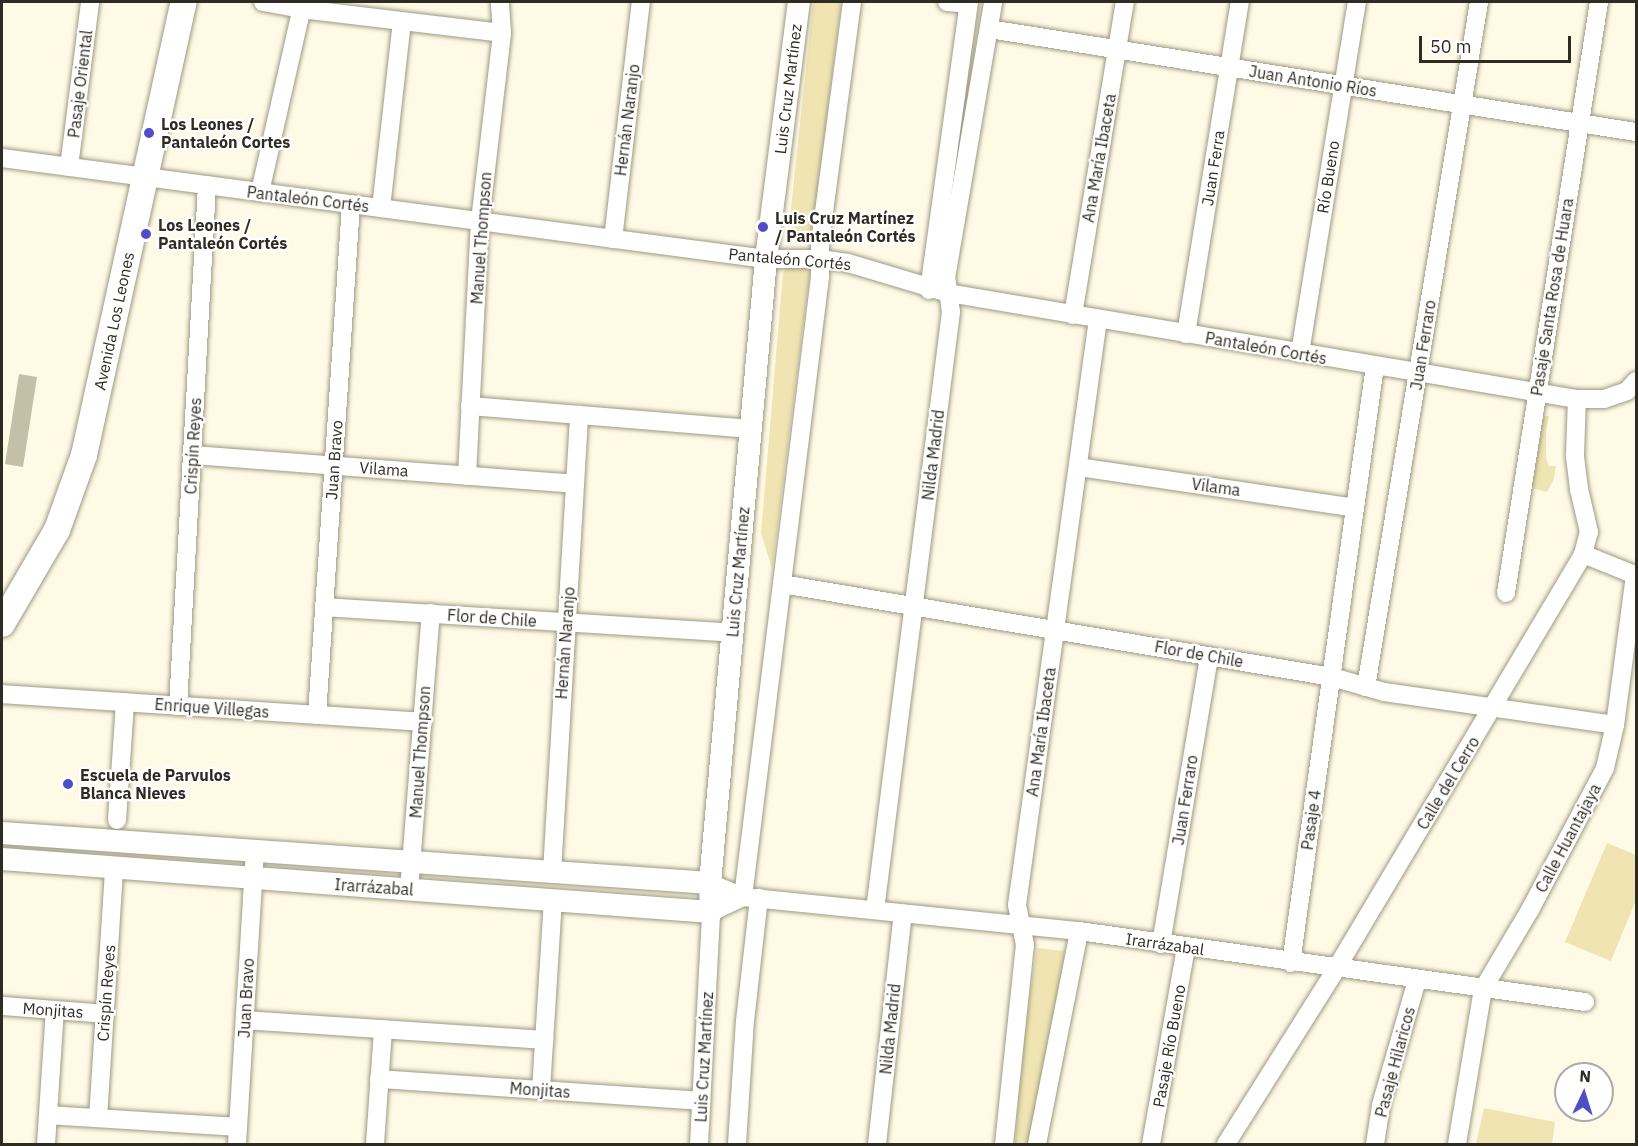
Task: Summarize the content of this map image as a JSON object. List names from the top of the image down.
{
  "streets": {
    "main road": ["Avenida Los Leones"],
    "street": [
      "Juan Antonio Ríos",
      "Pasaje Oriental",
      "Luis Cruz Martínez",
      "Hernán Naranjo",
      "Ana María Ibaceta",
      "Juan Ferra",
      "Río Bueno",
      "Pantaleón Cortés",
      "Manuel Thompson",
      "Pasaje Santa Rosa de Huara",
      "Juan Ferraro",
      "Crispín Reyes",
      "Nilda Madrid",
      "Juan Bravo",
      "Vilama",
      "Flor de Chile",
      "Enrique Villegas",
      "Calle del Cerro",
      "Pasaje 4",
      "Calle Huantajaya",
      "Irarrázabal",
      "Monjitas",
      "Pasaje Río Bueno",
      "Pasaje Hilaricos"
    ]
  },
  "crossings": [
    ["Juan Antonio Ríos", "Ana María Ibaceta"],
    ["Juan Antonio Ríos", "Juan Ferra"],
    ["Juan Antonio Ríos", "Río Bueno"],
    ["Juan Antonio Ríos", "Pasaje Santa Rosa de Huara"],
    ["Juan Antonio Ríos", "Juan Ferraro"],
    ["Juan Antonio Ríos", "Nilda Madrid"],
    ["Pasaje Oriental", "Pantaleón Cortés"],
    ["Luis Cruz Martínez", "Pantaleón Cortés"],
    ["Luis Cruz Martínez", "Flor de Chile"],
    ["Luis Cruz Martínez", "Irarrázabal"],
    ["Luis Cruz Martínez", "Monjitas"],
    ["Hernán Naranjo", "Pantaleón Cortés"],
    ["Hernán Naranjo", "Vilama"],
    ["Hernán Naranjo", "Flor de Chile"],
    ["Hernán Naranjo", "Irarrázabal"],
    ["Ana María Ibaceta", "Pantaleón Cortés"],
    ["Ana María Ibaceta", "Vilama"],
    ["Ana María Ibaceta", "Flor de Chile"],
    ["Ana María Ibaceta", "Irarrázabal"],
    ["Juan Ferra", "Pantaleón Cortés"],
    ["Río Bueno", "Pantaleón Cortés"],
    ["Pantaleón Cortés", "Manuel Thompson"],
    ["Pantaleón Cortés", "Pasaje Santa Rosa de Huara"],
    ["Pantaleón Cortés", "Avenida Los Leones"],
    ["Pantaleón Cortés", "Juan Ferraro"],
    ["Pantaleón Cortés", "Crispín Reyes"],
    ["Pantaleón Cortés", "Nilda Madrid"],
    ["Pantaleón Cortés", "Juan Bravo"],
    ["Pantaleón Cortés", "Calle del Cerro"],
    ["Manuel Thompson", "Vilama"],
    ["Manuel Thompson", "Flor de Chile"],
    ["Manuel Thompson", "Enrique Villegas"],
    ["Manuel Thompson", "Irarrázabal"],
    ["Juan Ferraro", "Flor de Chile"],
    ["Juan Ferraro", "Irarrázabal"],
    ["Crispín Reyes", "Vilama"],
    ["Crispín Reyes", "Enrique Villegas"],
    ["Crispín Reyes", "Irarrázabal"],
    ["Crispín Reyes", "Monjitas"],
    ["Nilda Madrid", "Flor de Chile"],
    ["Nilda Madrid", "Irarrázabal"],
    ["Juan Bravo", "Vilama"],
    ["Juan Bravo", "Flor de Chile"],
    ["Juan Bravo", "Enrique Villegas"],
    ["Juan Bravo", "Irarrázabal"],
    ["Flor de Chile", "Calle del Cerro"],
    ["Flor de Chile", "Pasaje 4"],
    ["Flor de Chile", "Calle Huantajaya"],
    ["Calle del Cerro", "Calle Huantajaya"],
    ["Calle del Cerro", "Irarrázabal"],
    ["Pasaje 4", "Irarrázabal"],
    ["Calle Huantajaya", "Irarrázabal"],
    ["Irarrázabal", "Pasaje Río Bueno"],
    ["Irarrázabal", "Pasaje Hilaricos"]
  ],
  "places": [
    "Los Leones / Pantaleón Cortes",
    "Luis Cruz Martínez / Pantaleón Cortés",
    "Los Leones / Pantaleón Cortés",
    "Escuela de Parvulos Blanca Nieves"
  ],
  "scale_bar": "50 m",
  "north": "top"
}
